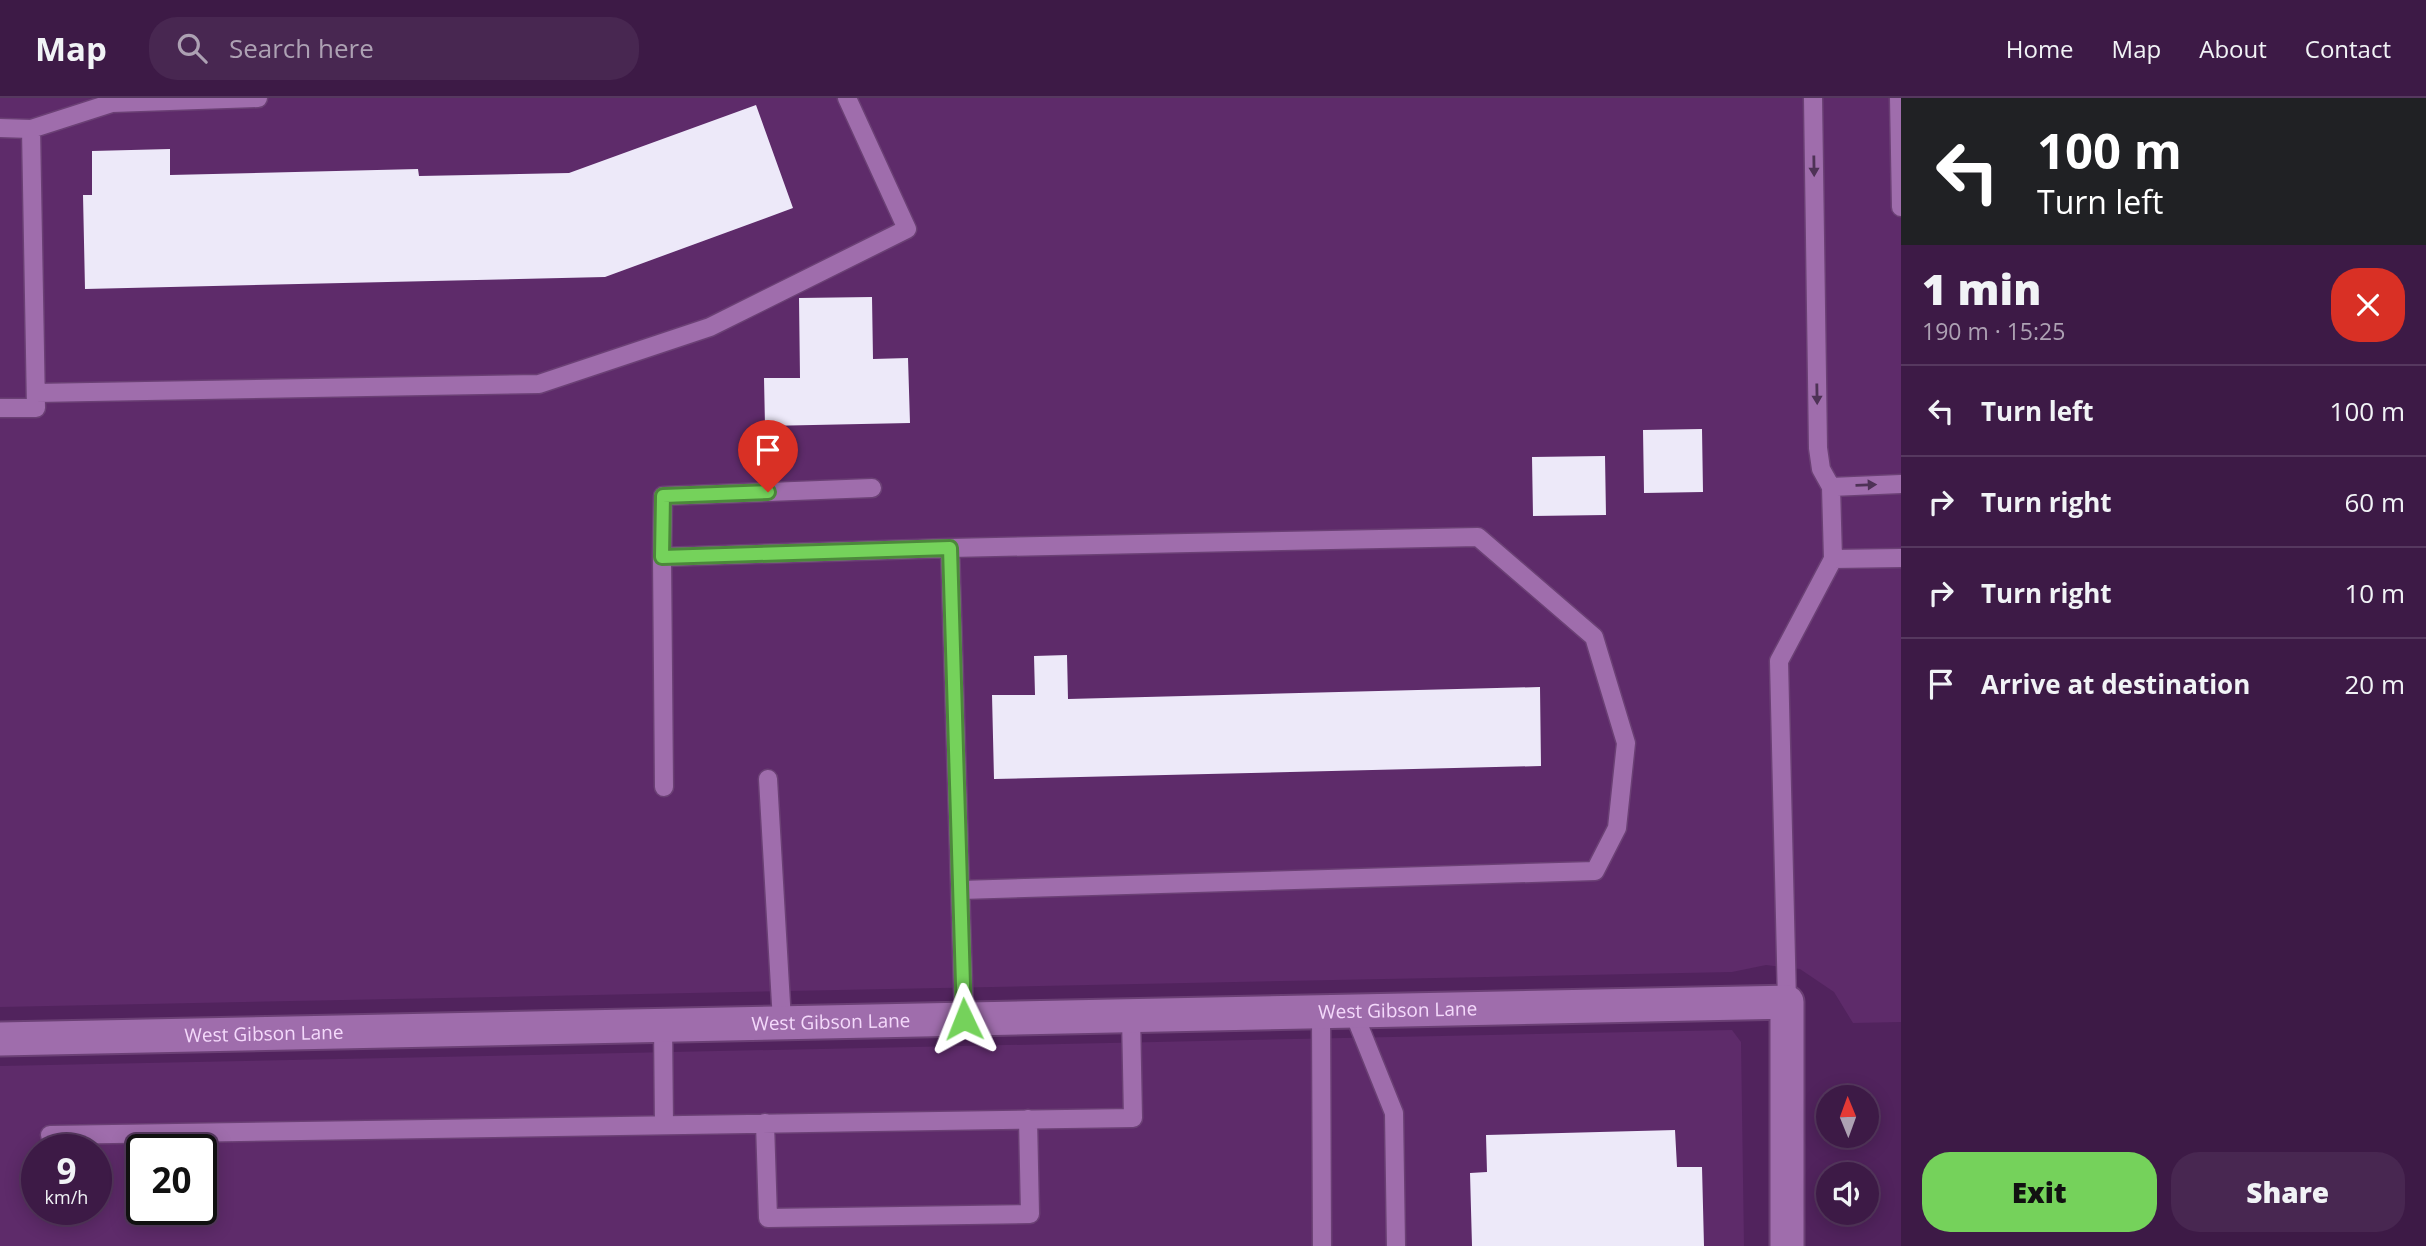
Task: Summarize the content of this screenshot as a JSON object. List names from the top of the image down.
{
  "streets": {
    "street": ["West Gibson Lane"]
  },
  "north": "top",
  "page": {
    "header": "Map",
    "search": "Search here",
    "nav": [
      "Home",
      "Map",
      "About",
      "Contact"
    ],
    "turn": ["100 m", "Turn left"],
    "heading": ["1 min", "190 m · 15:25"],
    "list": [
      {
        "name": "Turn left",
        "value": "100 m"
      },
      {
        "name": "Turn right",
        "value": "60 m"
      },
      {
        "name": "Turn right",
        "value": "10 m"
      },
      {
        "name": "Arrive at destination",
        "value": "20 m"
      }
    ],
    "speed": "9 km/h",
    "limit": "20",
    "buttons": ["Exit", "Share"]
  }
}
